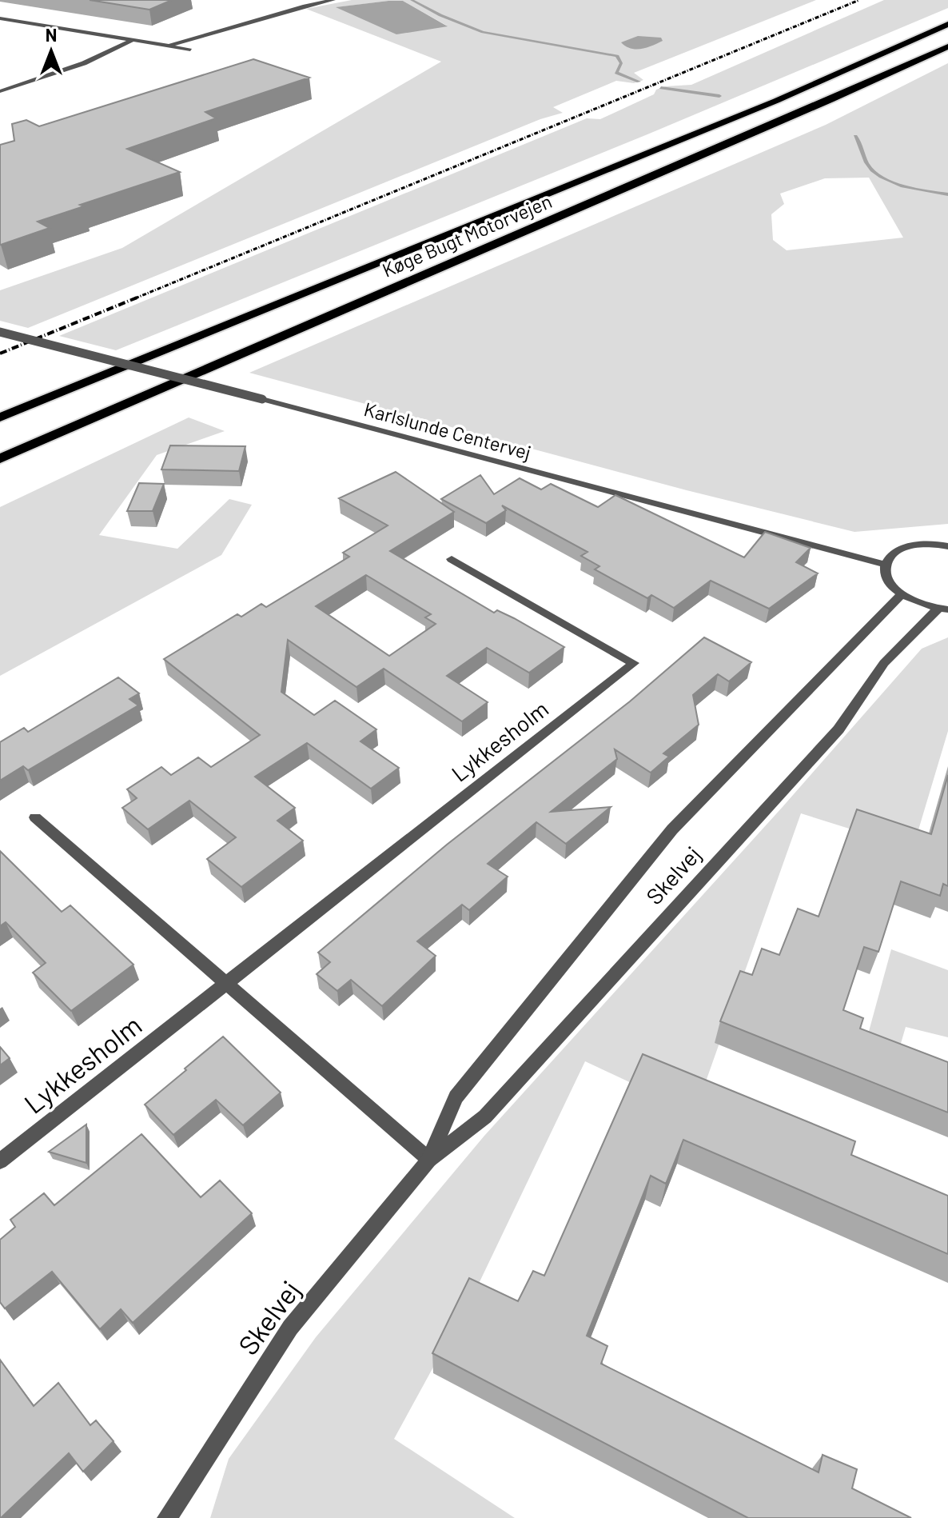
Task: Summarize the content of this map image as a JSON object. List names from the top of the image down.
{
  "streets": {
    "highway": ["Køge Bugt Motorvejen"],
    "street": ["Karlslunde Centervej", "Lykkesholm", "Skelvej"]
  },
  "north": "top"
}
